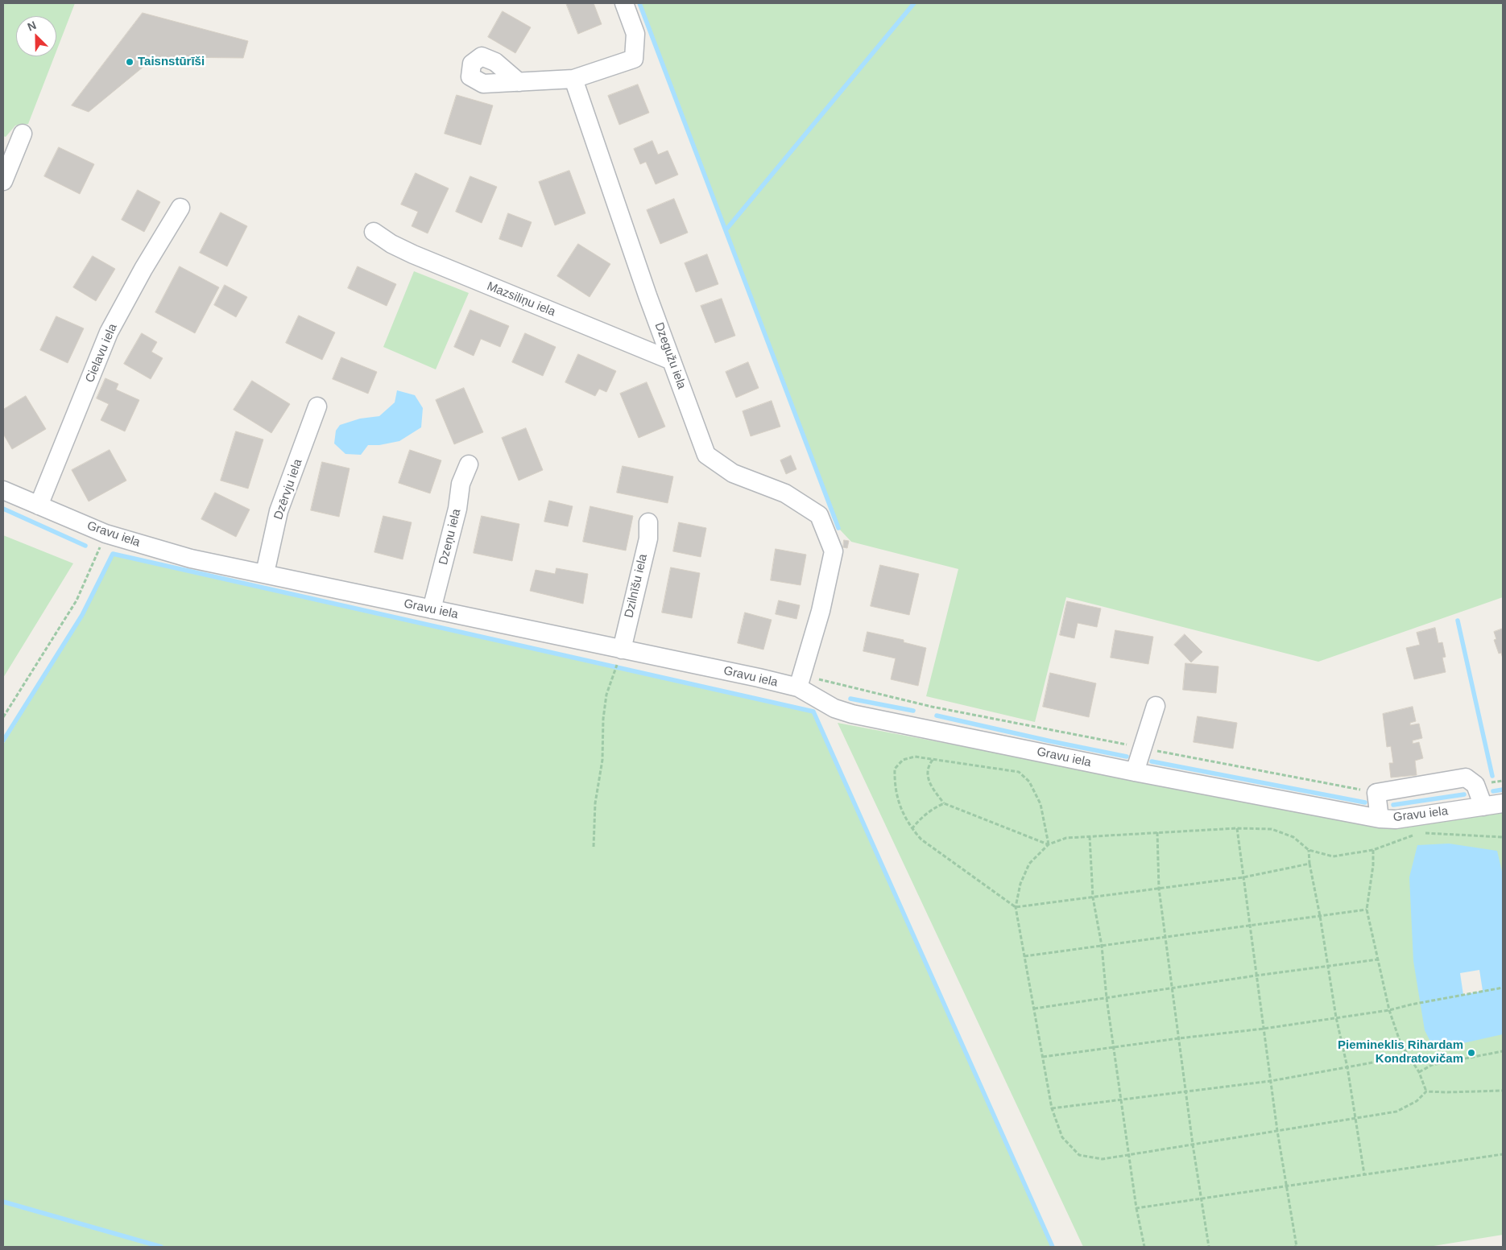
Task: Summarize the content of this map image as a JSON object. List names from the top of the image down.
{
  "streets": {
    "street": [
      "Mazsiliņu iela",
      "Cielavu iela",
      "Dzegužu iela",
      "Dzērvju iela",
      "Gravu iela",
      "Dzeņu iela",
      "Dzilnīšu iela"
    ]
  },
  "crossings": [
    ["Mazsiliņu iela", "Dzegužu iela"],
    ["Cielavu iela", "Gravu iela"],
    ["Dzegužu iela", "Gravu iela"],
    ["Dzērvju iela", "Gravu iela"],
    ["Gravu iela", "Dzeņu iela"],
    ["Gravu iela", "Dzilnīšu iela"]
  ],
  "places": ["Taisnstūrīši", "Piemineklis Rihardam Kondratovičam"],
  "north": "top left"
}
